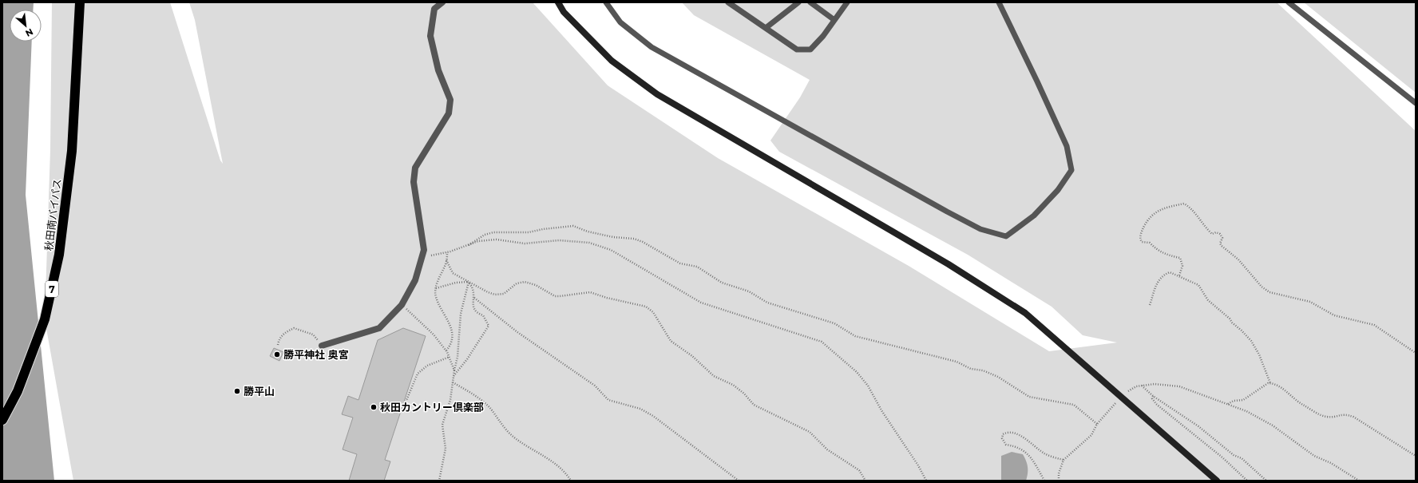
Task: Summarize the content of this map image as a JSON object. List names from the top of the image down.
{
  "streets": {
    "highway": ["秋田南バイパス", "7"]
  },
  "places": ["勝平神社 奥宮", "勝平山", "秋田カントリー倶楽部"],
  "north": "bottom right"
}
